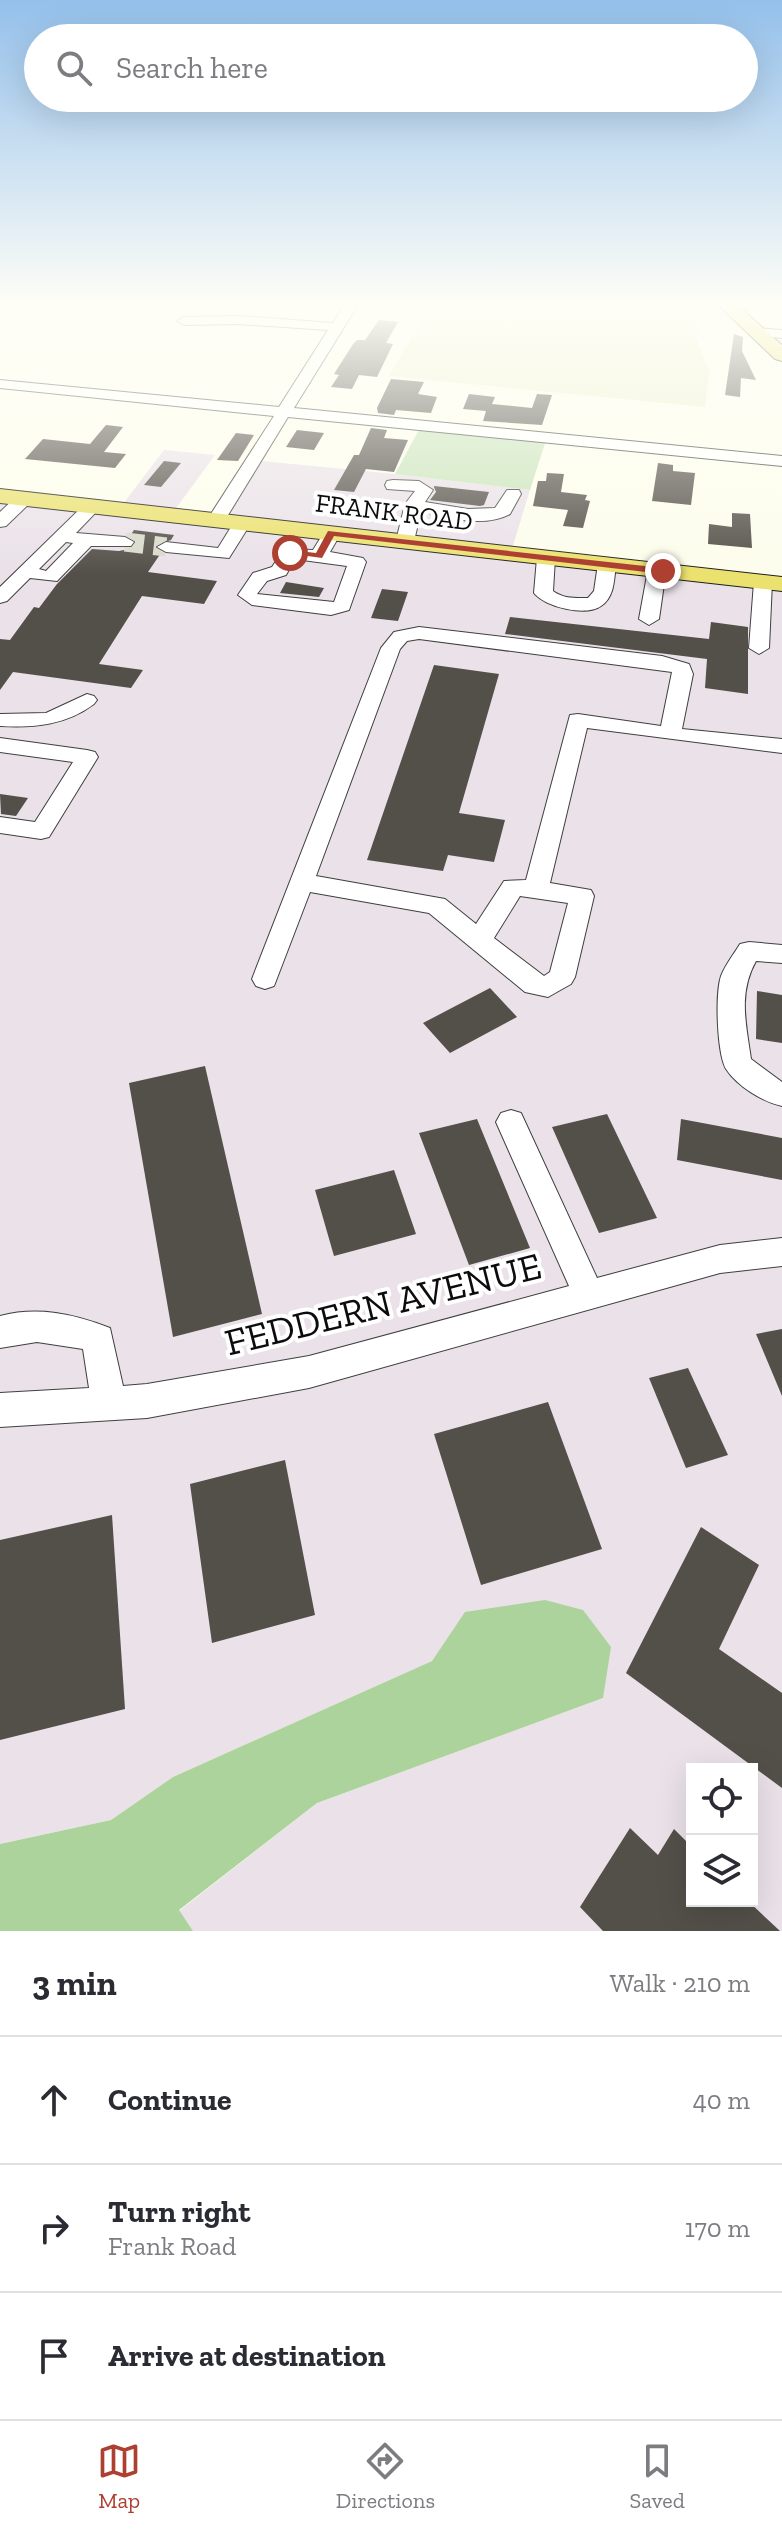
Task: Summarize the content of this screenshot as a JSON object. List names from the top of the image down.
{
  "streets": {
    "main road": ["FRANK ROAD"],
    "street": ["FEDDERN AVENUE"]
  },
  "page": {
    "search": "Search here",
    "heading": ["3 min", "Walk · 210 m"],
    "list": [
      ["Continue", "40 m"],
      ["Turn right", "Frank Road", "170 m"],
      "Arrive at destination"
    ],
    "nav": ["Map", "Directions", "Saved"]
  }
}
